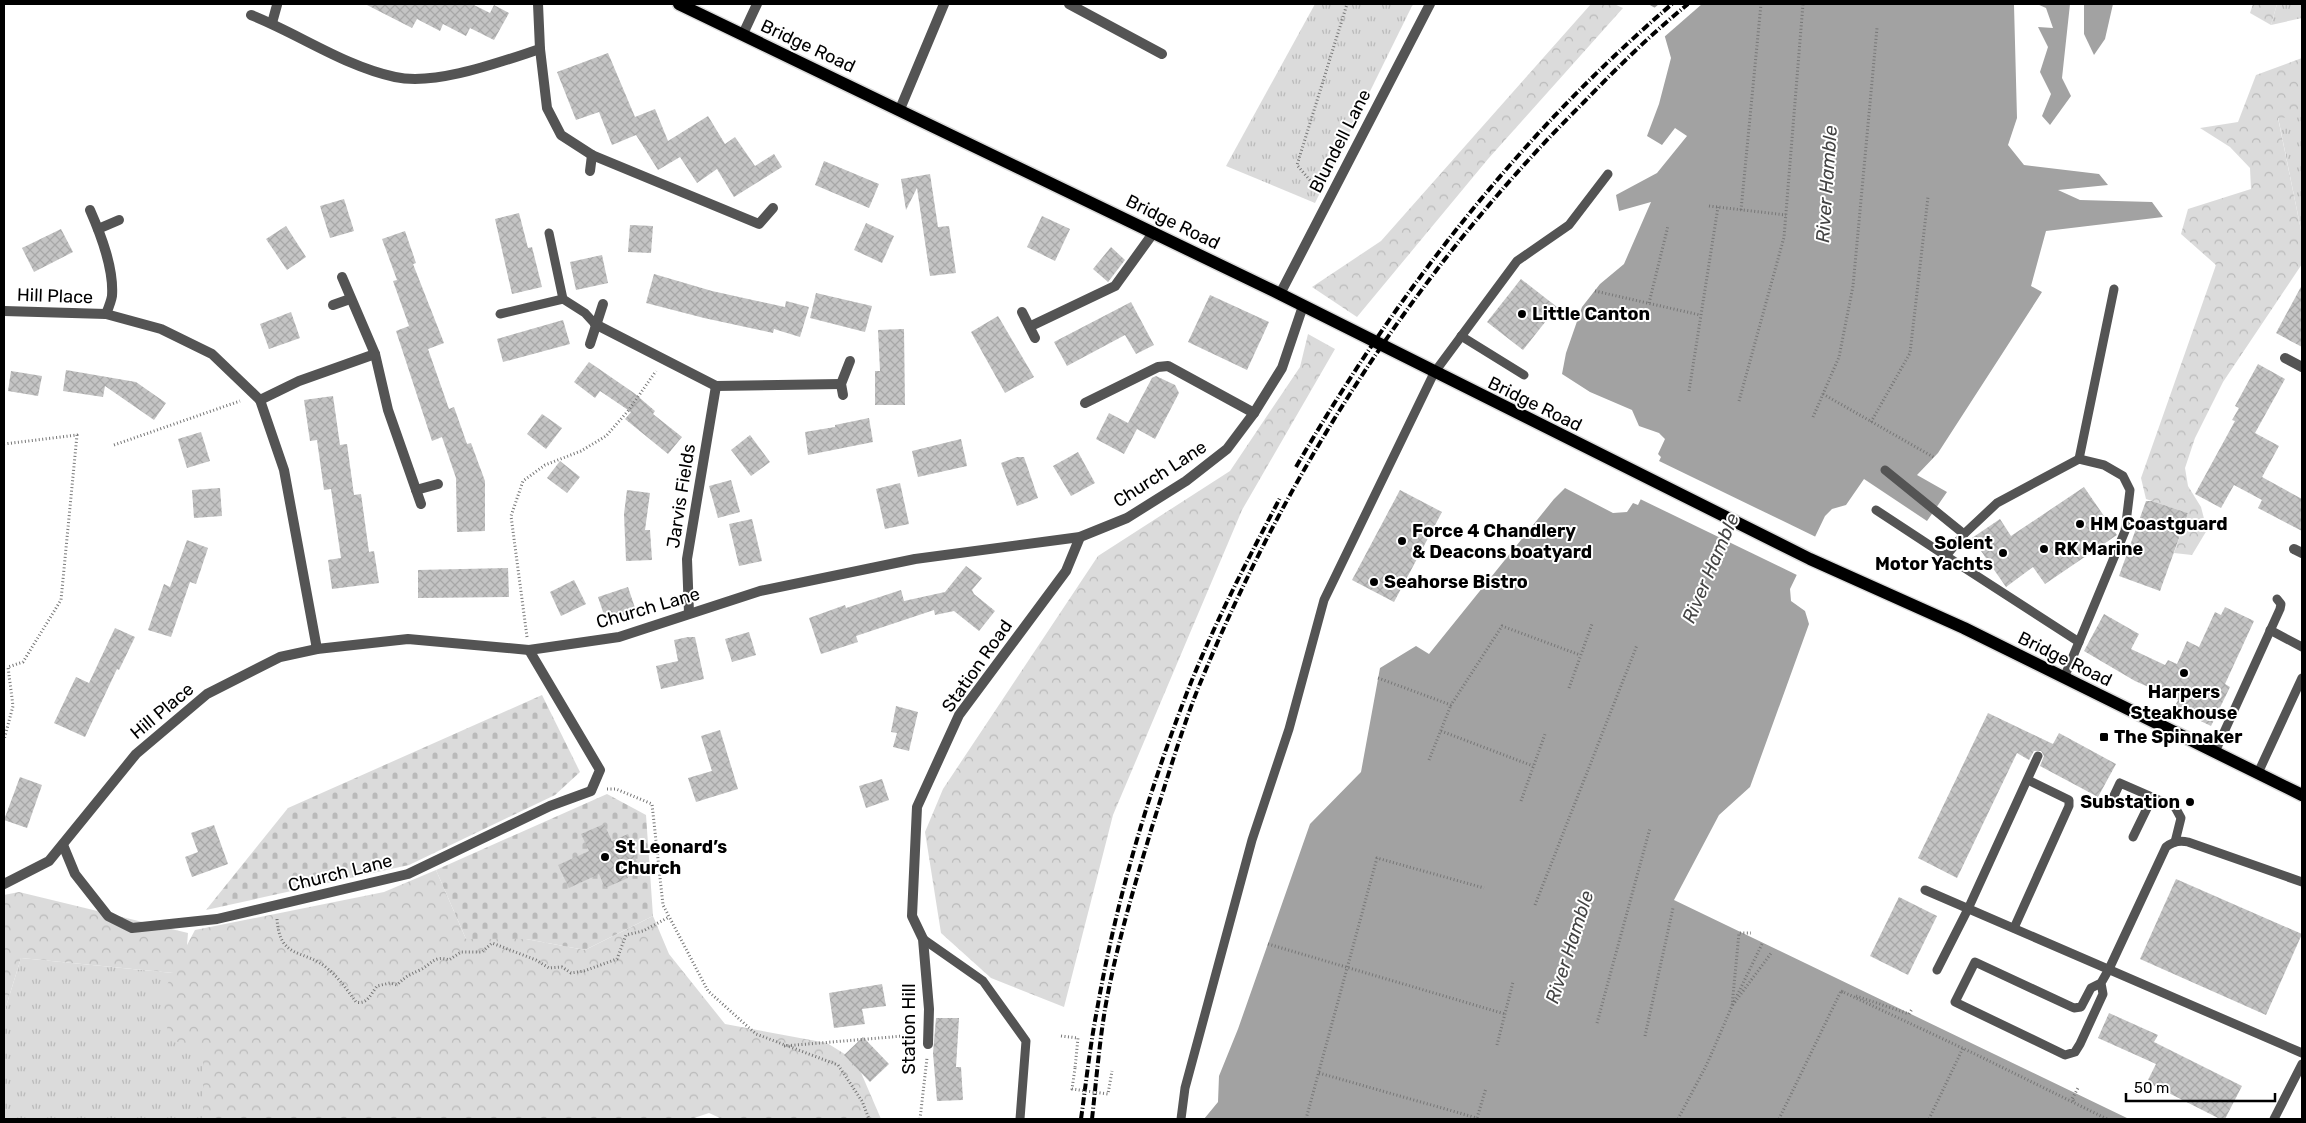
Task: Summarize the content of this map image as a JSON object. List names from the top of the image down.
{
  "streets": {
    "main road": ["Bridge Road"],
    "street": [
      "Blundell Lane",
      "Hill Place",
      "Church Lane",
      "Jarvis Fields",
      "Station Road",
      "Station Hill"
    ]
  },
  "crossings": [
    ["Bridge Road", "Blundell Lane"],
    ["Bridge Road", "Church Lane"],
    ["Hill Place", "Church Lane"],
    ["Church Lane", "Jarvis Fields"],
    ["Church Lane", "Station Road"],
    ["Station Road", "Station Hill"]
  ],
  "water": ["River Hamble"],
  "places": {
    "other": [
      "Little Canton",
      "HM Coastguard",
      "Force 4 Chandlery & Deacons boatyard",
      "RK Marine",
      "Solent Motor Yachts",
      "Seahorse Bistro",
      "Harpers Steakhouse",
      "Substation",
      "St Leonard’s Church"
    ],
    "transit": ["The Spinnaker"]
  },
  "scale_bar": "50 m"
}
